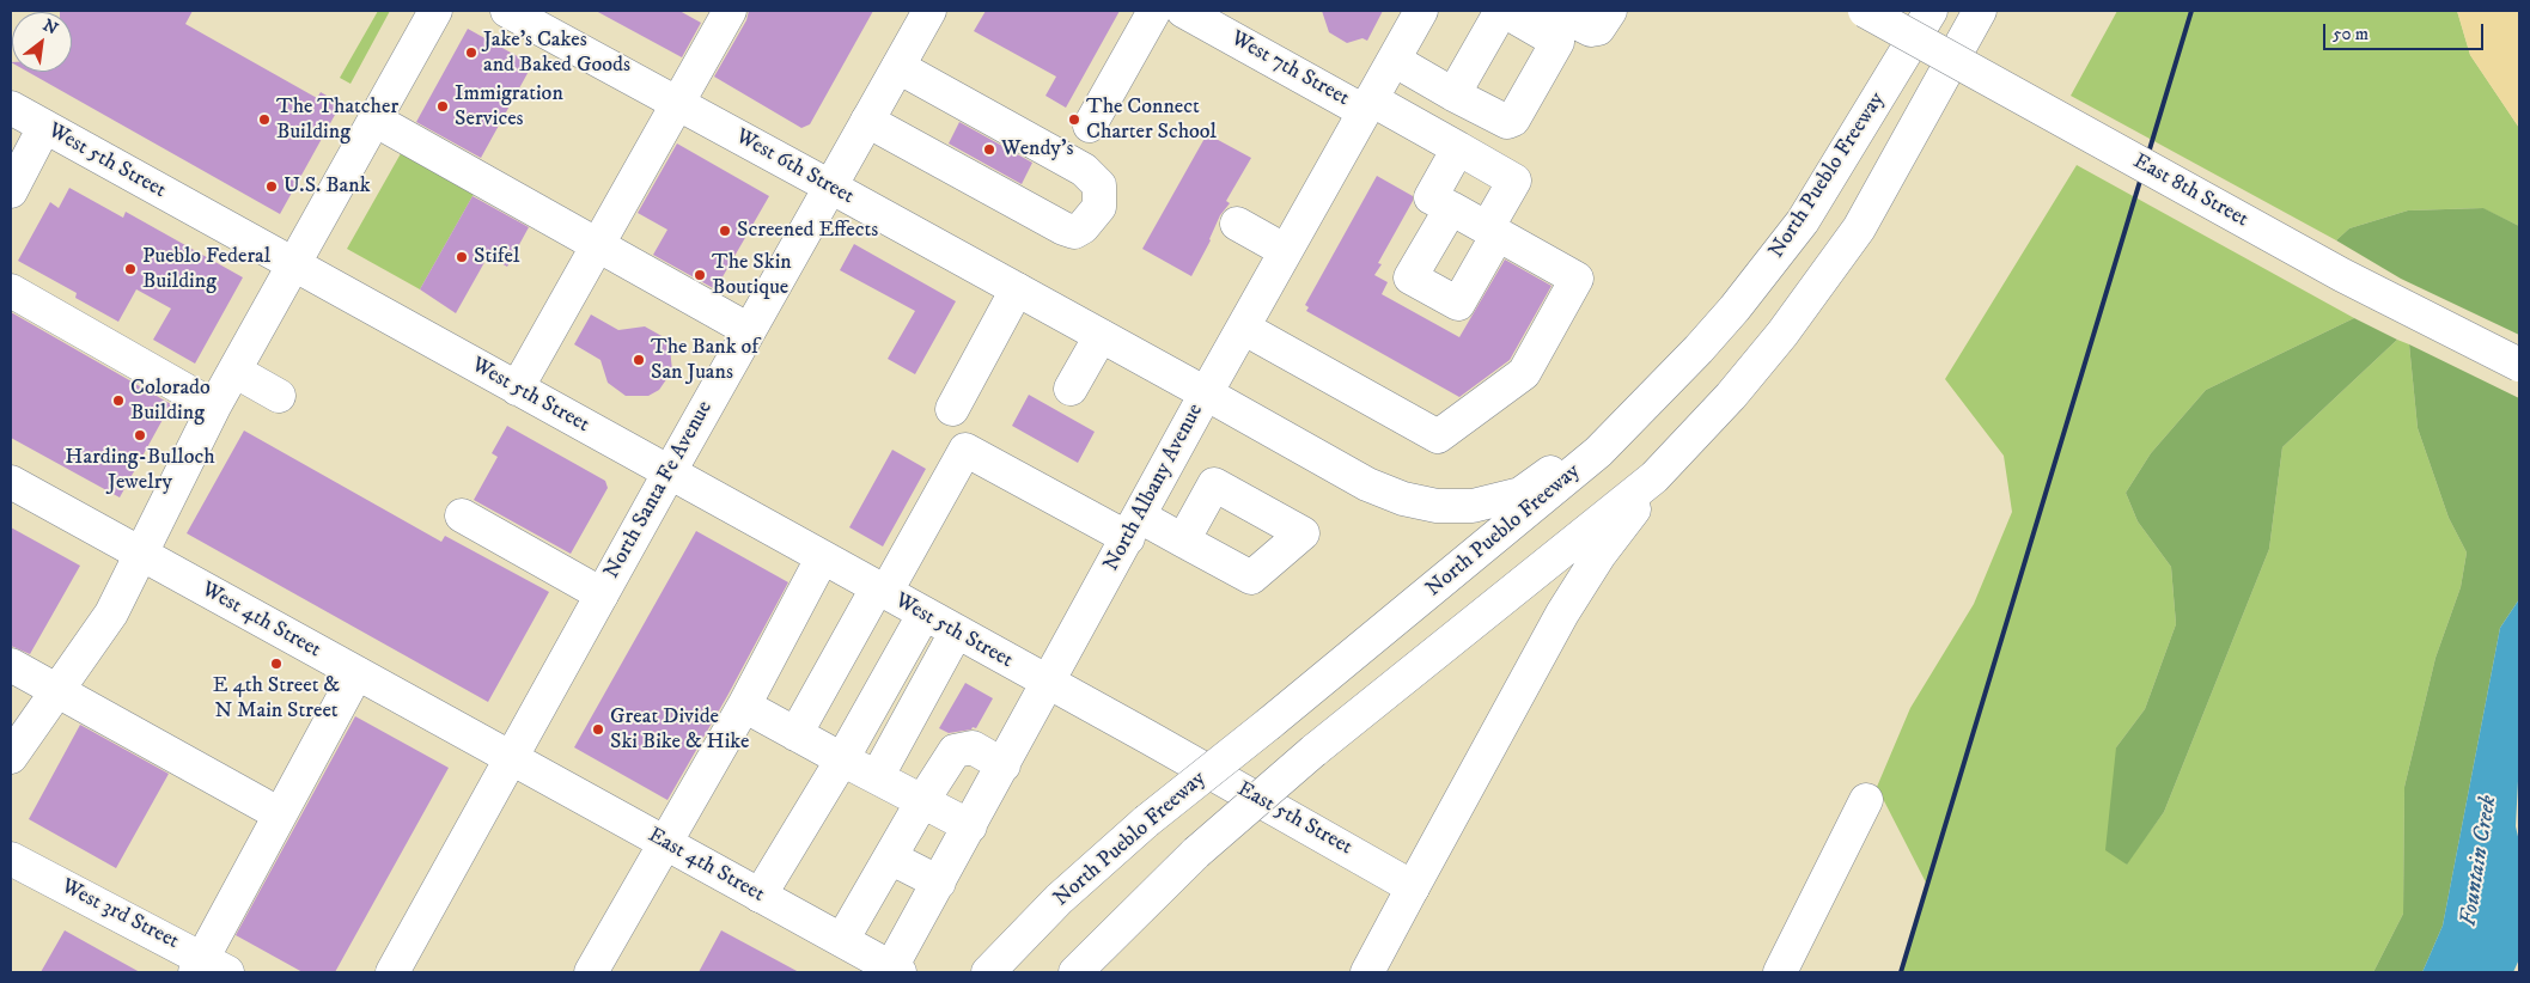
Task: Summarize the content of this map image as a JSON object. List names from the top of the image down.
{
  "streets": {
    "main road": [
      "West 7th Street",
      "West 5th Street",
      "West 6th Street",
      "North Pueblo Freeway",
      "East 8th Street",
      "North Albany Avenue",
      "North Santa Fe Avenue",
      "West 4th Street",
      "East 5th Street",
      "East 4th Street",
      "West 3rd Street"
    ]
  },
  "crossings": [
    ["West 7th Street", "North Albany Avenue"],
    ["West 5th Street", "North Albany Avenue"],
    ["West 5th Street", "North Santa Fe Avenue"],
    ["West 5th Street", "East 5th Street"],
    ["West 6th Street", "North Pueblo Freeway"],
    ["West 6th Street", "North Albany Avenue"],
    ["West 6th Street", "North Santa Fe Avenue"],
    ["North Albany Avenue", "East 5th Street"],
    ["North Albany Avenue", "East 4th Street"],
    ["North Santa Fe Avenue", "West 4th Street"],
    ["North Santa Fe Avenue", "East 4th Street"],
    ["West 4th Street", "East 4th Street"]
  ],
  "water": ["Fountain Creek"],
  "places": [
    "Jake's Cakes and Baked Goods",
    "Immigration Services",
    "The Thatcher Building",
    "The Connect Charter School",
    "Wendy's",
    "U.S. Bank",
    "Screened Effects",
    "Stifel",
    "Pueblo Federal Building",
    "The Skin Boutique",
    "The Bank of San Juans",
    "Colorado Building",
    "Harding-Bulloch Jewelry",
    "E 4th Street & N Main Street",
    "Great Divide Ski Bike & Hike"
  ],
  "scale_bar": "50 m",
  "north": "top right"
}
